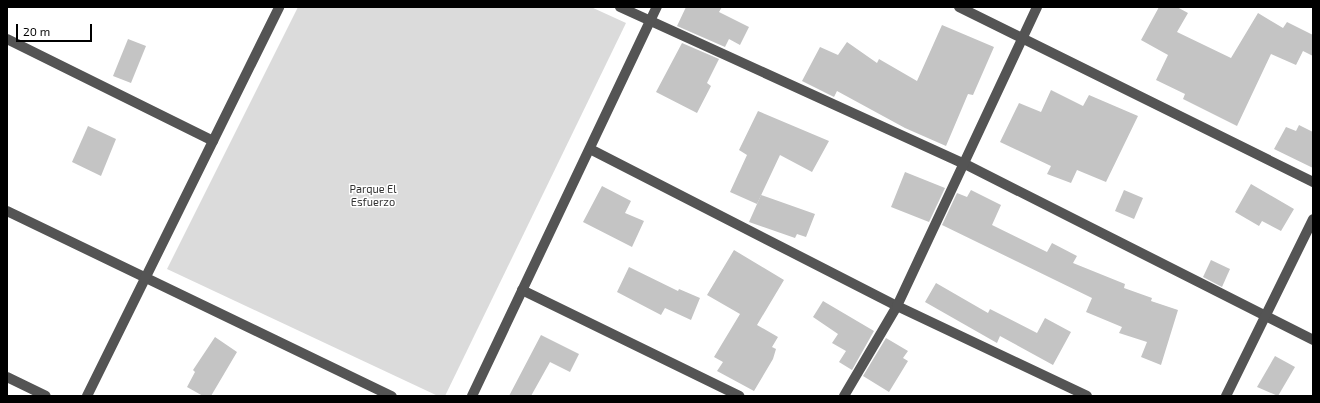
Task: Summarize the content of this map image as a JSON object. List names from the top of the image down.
{
  "parks": ["Parque El Esfuerzo"],
  "scale_bar": "20 m"
}
